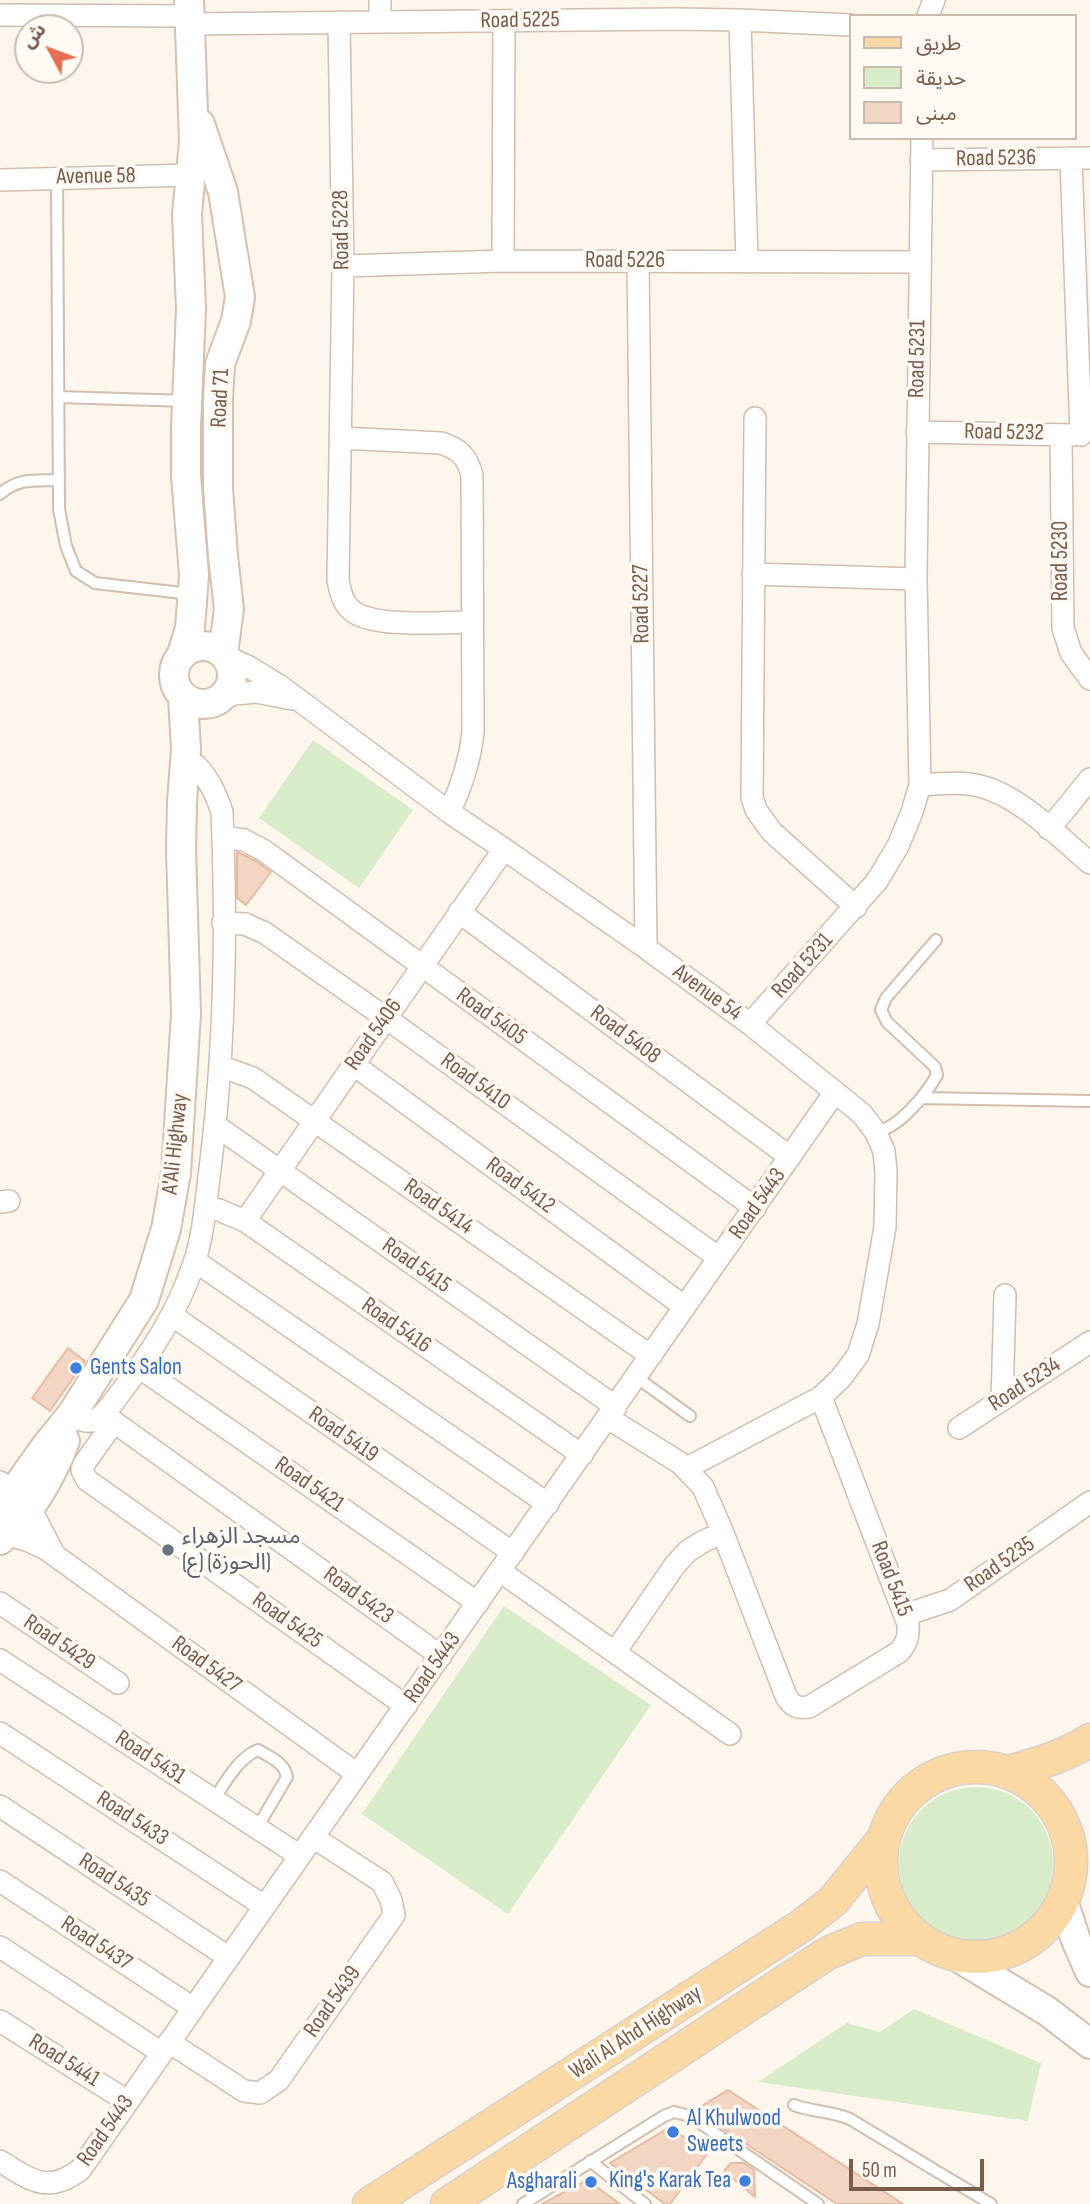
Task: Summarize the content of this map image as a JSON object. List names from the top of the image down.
{
  "streets": {
    "main road": ["Wali Al Ahd Highway"],
    "street": [
      "Road 5225",
      "Road 5236",
      "Avenue 58",
      "Road 5228",
      "Road 5226",
      "Road 5231",
      "Road 71",
      "Road 5232",
      "Road 5230",
      "Road 5227",
      "Avenue 54",
      "Road 5405",
      "Road 5406",
      "Road 5408",
      "Road 5410",
      "A'Ali Highway",
      "Road 5412",
      "Road 5443",
      "Road 5414",
      "Road 5415",
      "Road 5416",
      "Road 5234",
      "Road 5419",
      "Road 5421",
      "Road 5235",
      "Road 5423",
      "Road 5425",
      "Road 5429",
      "Road 5427",
      "Road 5431",
      "Road 5433",
      "Road 5435",
      "Road 5437",
      "Road 5439",
      "Road 5441"
    ]
  },
  "crossings": [
    ["Road 5225", "Road 5228"],
    ["Road 5225", "Road 71"],
    ["Road 5236", "Road 5231"],
    ["Road 5236", "Road 5232"],
    ["Road 5236", "Road 5230"],
    ["Avenue 58", "Road 71"],
    ["Road 5228", "Road 5226"],
    ["Road 5226", "Road 5231"],
    ["Road 5226", "Road 5227"],
    ["Road 5231", "Road 5232"],
    ["Road 5231", "Avenue 54"],
    ["Road 71", "Avenue 54"],
    ["Road 71", "A'Ali Highway"],
    ["Road 5232", "Road 5230"],
    ["Road 5227", "Avenue 54"],
    ["Avenue 54", "Road 5406"],
    ["Avenue 54", "A'Ali Highway"],
    ["Avenue 54", "Road 5443"],
    ["Avenue 54", "Road 5415"],
    ["Road 5405", "Road 5406"],
    ["Road 5405", "Road 5443"],
    ["Road 5406", "Road 5408"],
    ["Road 5406", "Road 5410"],
    ["Road 5406", "Road 5412"],
    ["Road 5406", "Road 5414"],
    ["Road 5406", "Road 5415"],
    ["Road 5406", "Road 5416"],
    ["Road 5408", "Road 5443"],
    ["Road 5410", "Road 5443"],
    ["A'Ali Highway", "Road 5427"],
    ["Road 5412", "Road 5443"],
    ["Road 5443", "Road 5414"],
    ["Road 5443", "Road 5415"],
    ["Road 5443", "Road 5416"],
    ["Road 5443", "Road 5419"],
    ["Road 5443", "Road 5421"],
    ["Road 5443", "Road 5423"],
    ["Road 5443", "Road 5425"],
    ["Road 5443", "Road 5427"],
    ["Road 5443", "Road 5431"],
    ["Road 5443", "Road 5433"],
    ["Road 5443", "Road 5435"],
    ["Road 5443", "Road 5437"],
    ["Road 5443", "Road 5439"],
    ["Road 5443", "Road 5441"],
    ["Road 5415", "Road 5235"],
    ["Road 5423", "Road 5425"]
  ],
  "places": [
    "Gents Salon",
    "مسجد الزهراء (ع) (الحوزة)",
    "Al Khulwood Sweets",
    "King's Karak Tea",
    "Asgharali"
  ],
  "legend": ["طريق", "حديقة", "مبنى"],
  "scale_bar": "50 m",
  "north": "top left"
}
